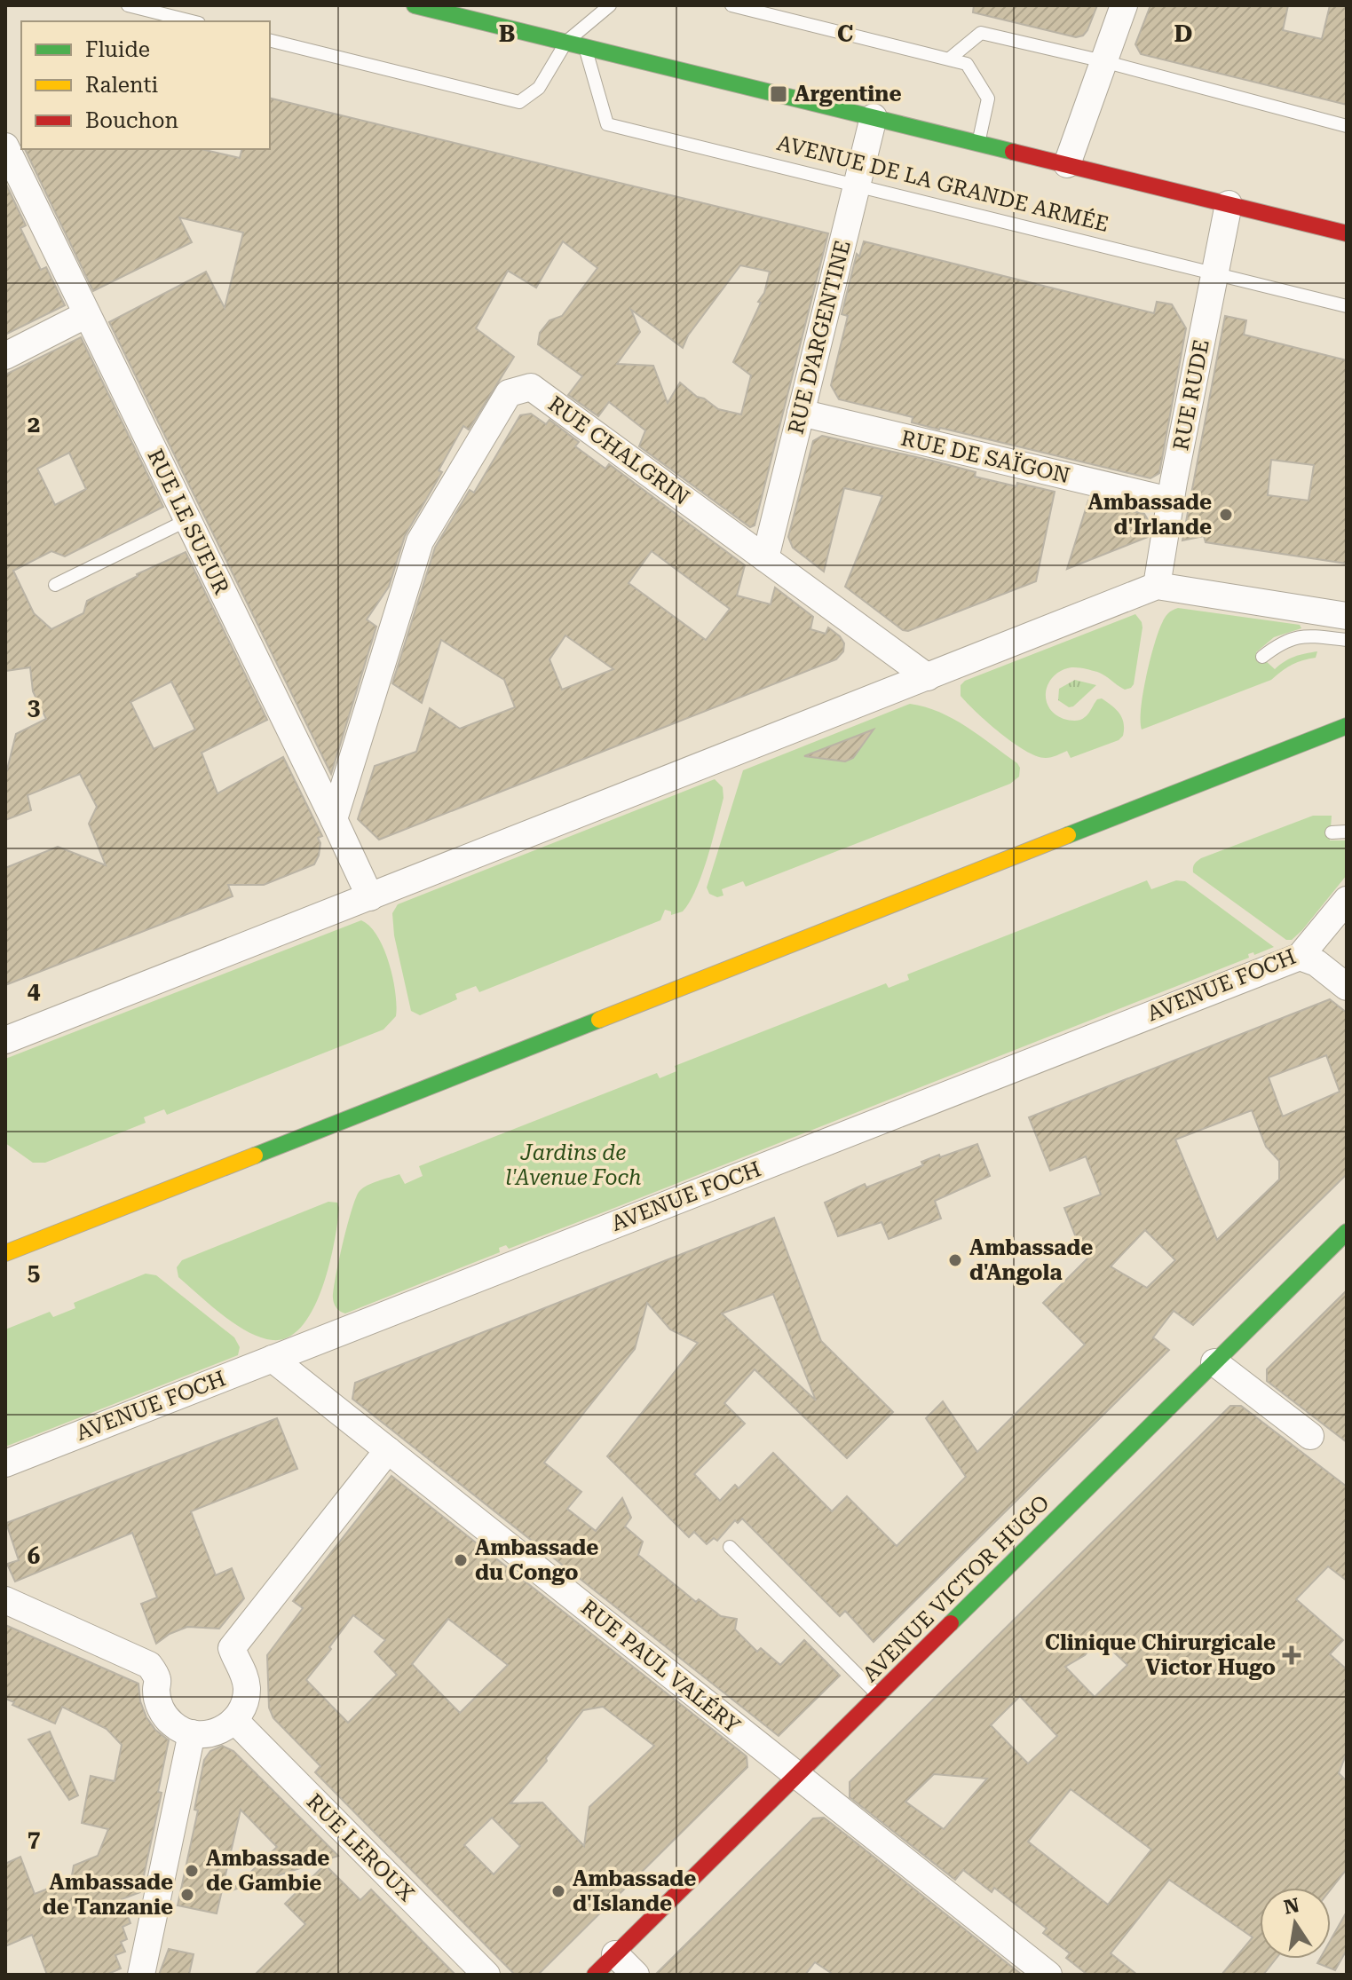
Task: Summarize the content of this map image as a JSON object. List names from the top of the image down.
{
  "streets": {
    "main road": ["AVENUE VICTOR HUGO"],
    "street": [
      "RUE D'ARGENTINE",
      "RUE RUDE",
      "RUE CHALGRIN",
      "RUE DE SAÏGON",
      "RUE LE SUEUR",
      "AVENUE FOCH",
      "RUE PAUL VALÉRY",
      "RUE LEROUX"
    ],
    "lane": ["AVENUE DE LA GRANDE ARMÉE"]
  },
  "crossings": [
    ["AVENUE DE LA GRANDE ARMÉE", "RUE D'ARGENTINE"],
    ["AVENUE DE LA GRANDE ARMÉE", "RUE RUDE"],
    ["RUE D'ARGENTINE", "RUE CHALGRIN"],
    ["RUE D'ARGENTINE", "RUE DE SAÏGON"],
    ["RUE RUDE", "RUE DE SAÏGON"],
    ["RUE CHALGRIN", "RUE LE SUEUR"],
    ["AVENUE FOCH", "RUE PAUL VALÉRY"],
    ["AVENUE VICTOR HUGO", "RUE PAUL VALÉRY"]
  ],
  "parks": ["Jardins de l'Avenue Foch"],
  "places": {
    "transit": ["Argentine"],
    "other": [
      "Ambassade d'Irlande",
      "Ambassade d'Angola",
      "Ambassade du Congo",
      "Ambassade de Gambie",
      "Ambassade d'Islande",
      "Ambassade de Tanzanie"
    ],
    "health": ["Clinique Chirurgicale Victor Hugo"]
  },
  "legend": ["Fluide", "Ralenti", "Bouchon"],
  "north": "top",
  "grid": {
    "columns": ["B", "C", "D"],
    "rows": [
      "2",
      "3",
      "4",
      "5",
      "6",
      "7"
    ]
  }
}
